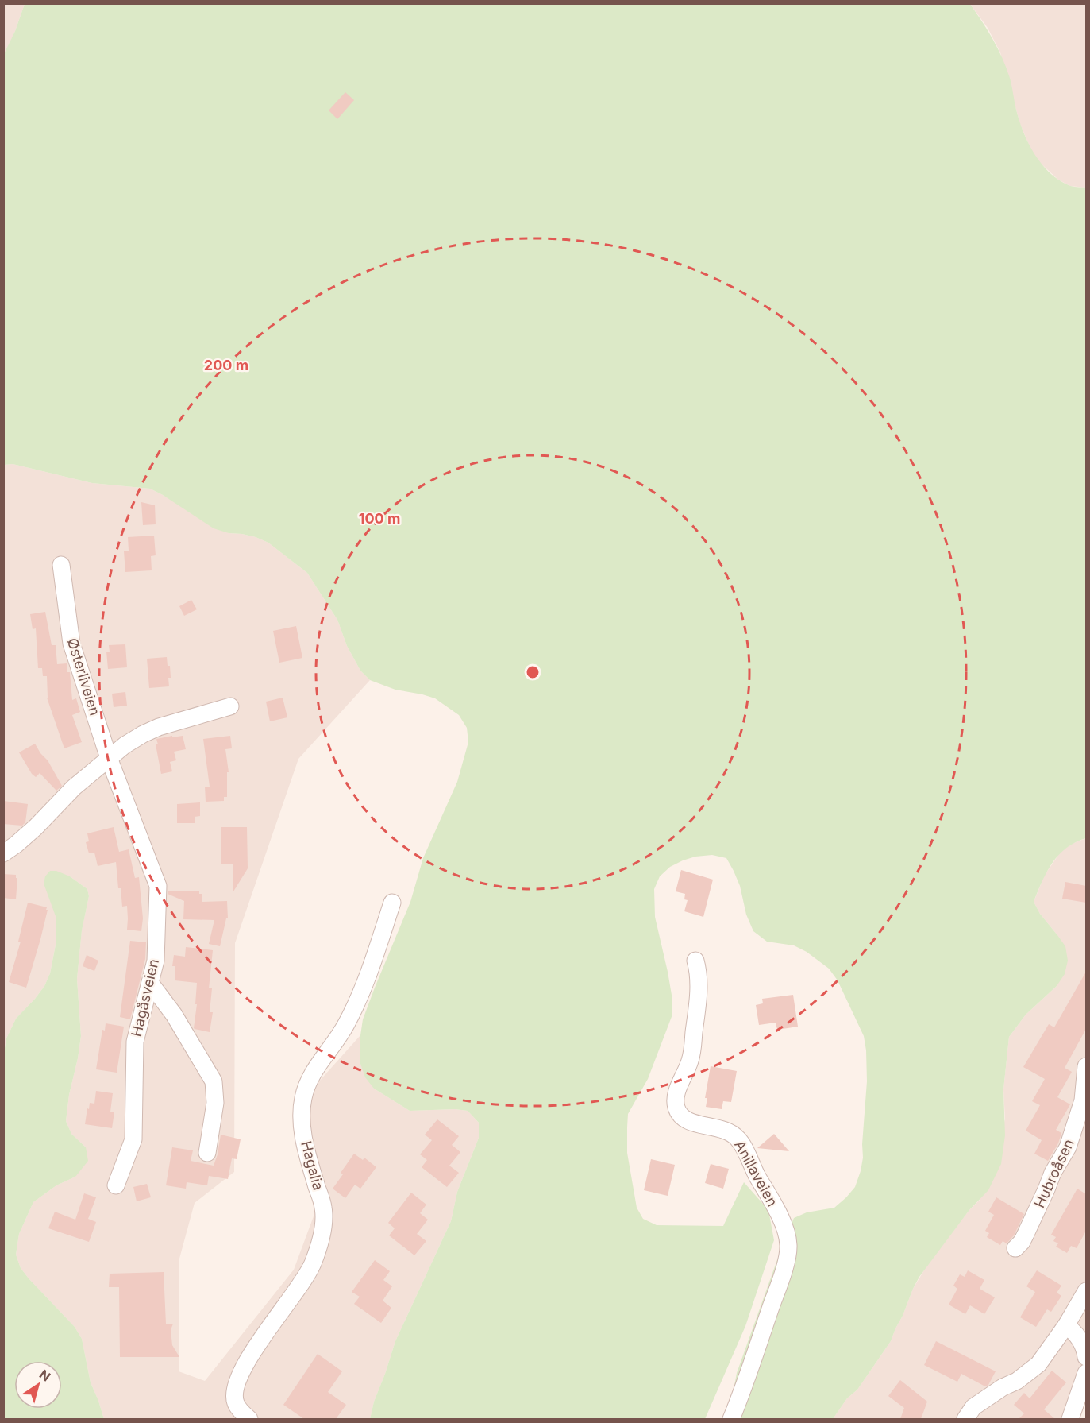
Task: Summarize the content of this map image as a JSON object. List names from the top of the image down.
{
  "streets": {
    "street": [
      "Østerliveien",
      "Hagåsveien",
      "Hagalia",
      "Anillaveien",
      "Hubroåsen"
    ]
  },
  "crossings": [
    ["Østerliveien", "Hagåsveien"]
  ],
  "north": "top right",
  "rings": ["200 m", "100 m"]
}
